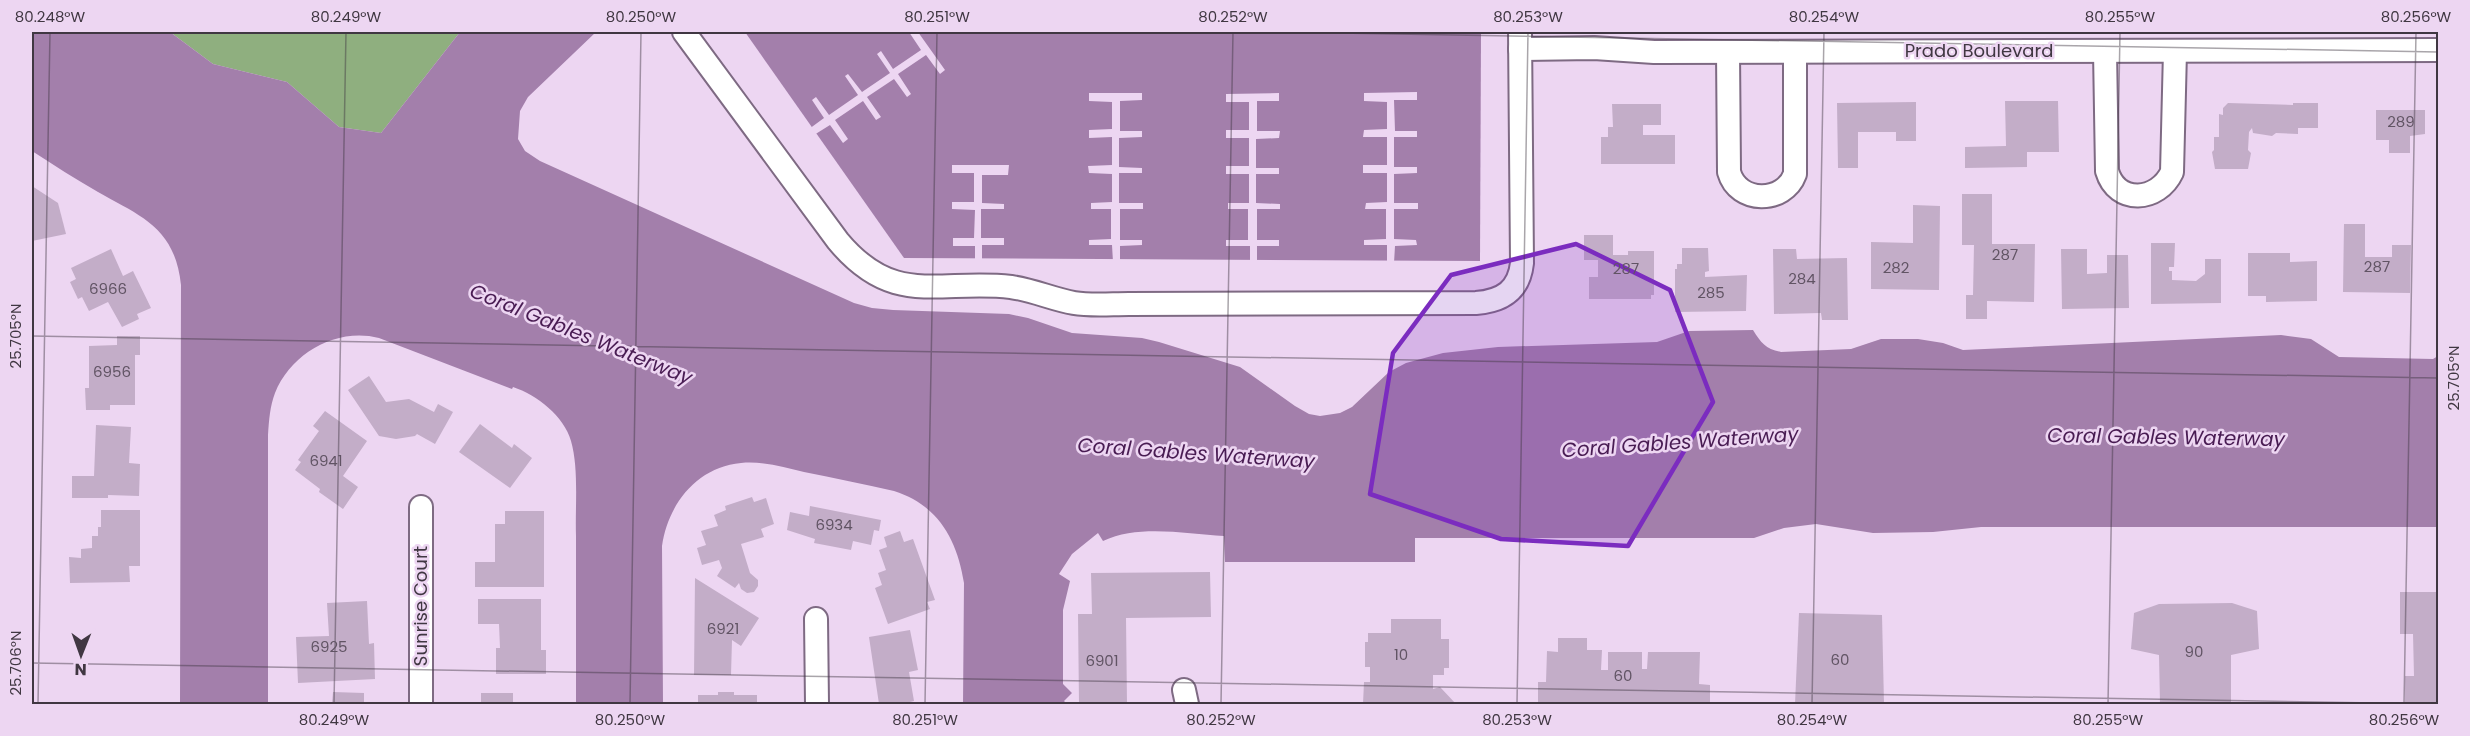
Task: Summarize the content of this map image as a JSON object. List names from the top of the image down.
{
  "streets": {
    "street": ["Prado Boulevard", "Sunrise Court"]
  },
  "water": ["Coral Gables Waterway"],
  "house_numbers": [
    "289",
    "287",
    "287",
    "282",
    "287",
    "284",
    "6966",
    "285",
    "6956",
    "6941",
    "6934",
    "6921",
    "6925",
    "90",
    "10",
    "60",
    "6901",
    "60"
  ],
  "north": "bottom",
  "coordinates": [
    "80.248°W",
    "80.249°W",
    "80.250°W",
    "80.251°W",
    "80.252°W",
    "80.253°W",
    "80.254°W",
    "80.255°W",
    "80.256°W",
    "25.705°N",
    "25.706°N"
  ]
}
